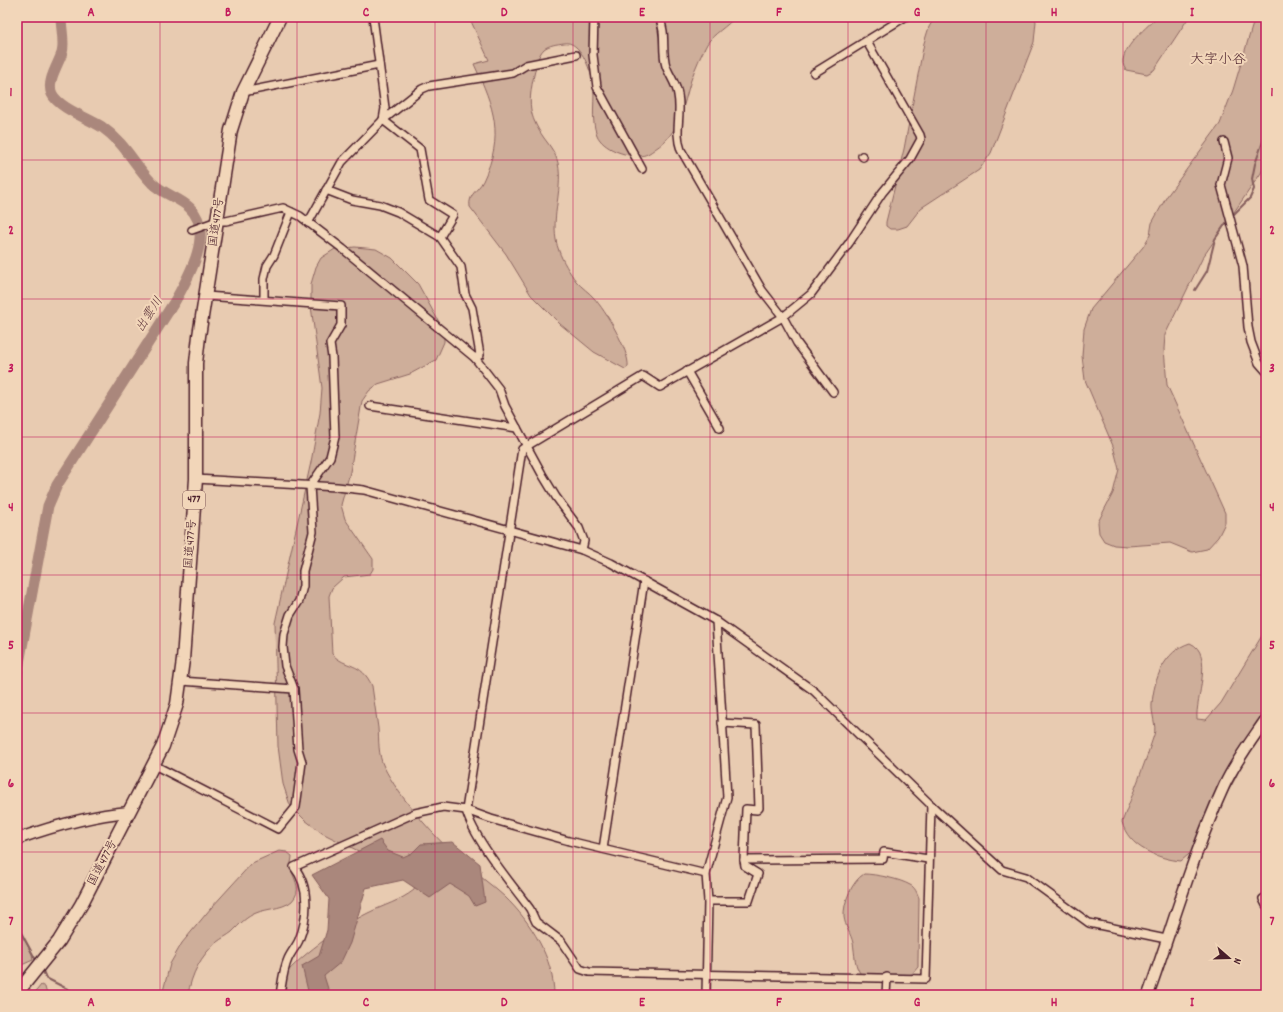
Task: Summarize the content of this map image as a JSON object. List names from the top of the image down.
{
  "streets": {
    "highway": ["国道477号", "477"]
  },
  "districts": ["大字小谷"],
  "water": ["出雲川"],
  "north": "right",
  "grid": {
    "columns": [
      "A",
      "B",
      "C",
      "D",
      "E",
      "F",
      "G",
      "H",
      "I"
    ],
    "rows": [
      "1",
      "2",
      "3",
      "4",
      "5",
      "6",
      "7"
    ]
  }
}
